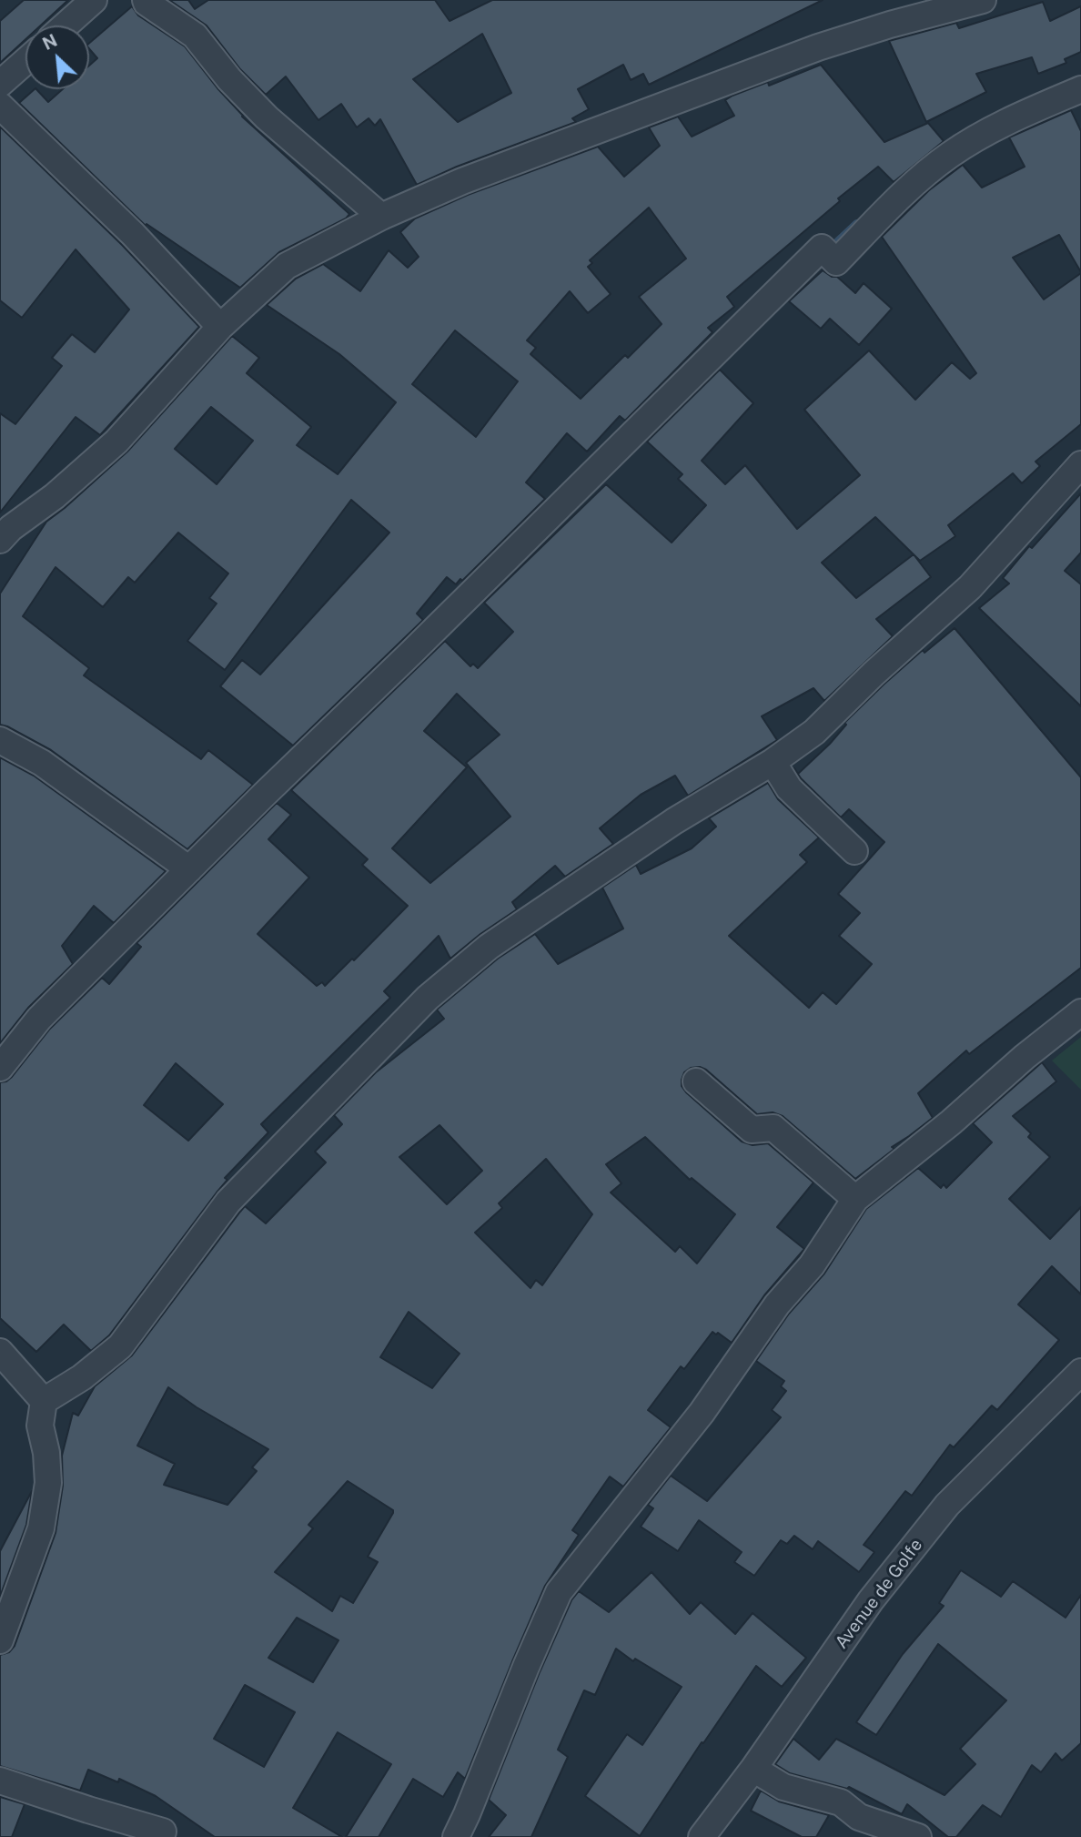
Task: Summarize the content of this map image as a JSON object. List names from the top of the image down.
{
  "streets": {
    "street": ["Avenue de Golfe"]
  },
  "north": "top left"
}
